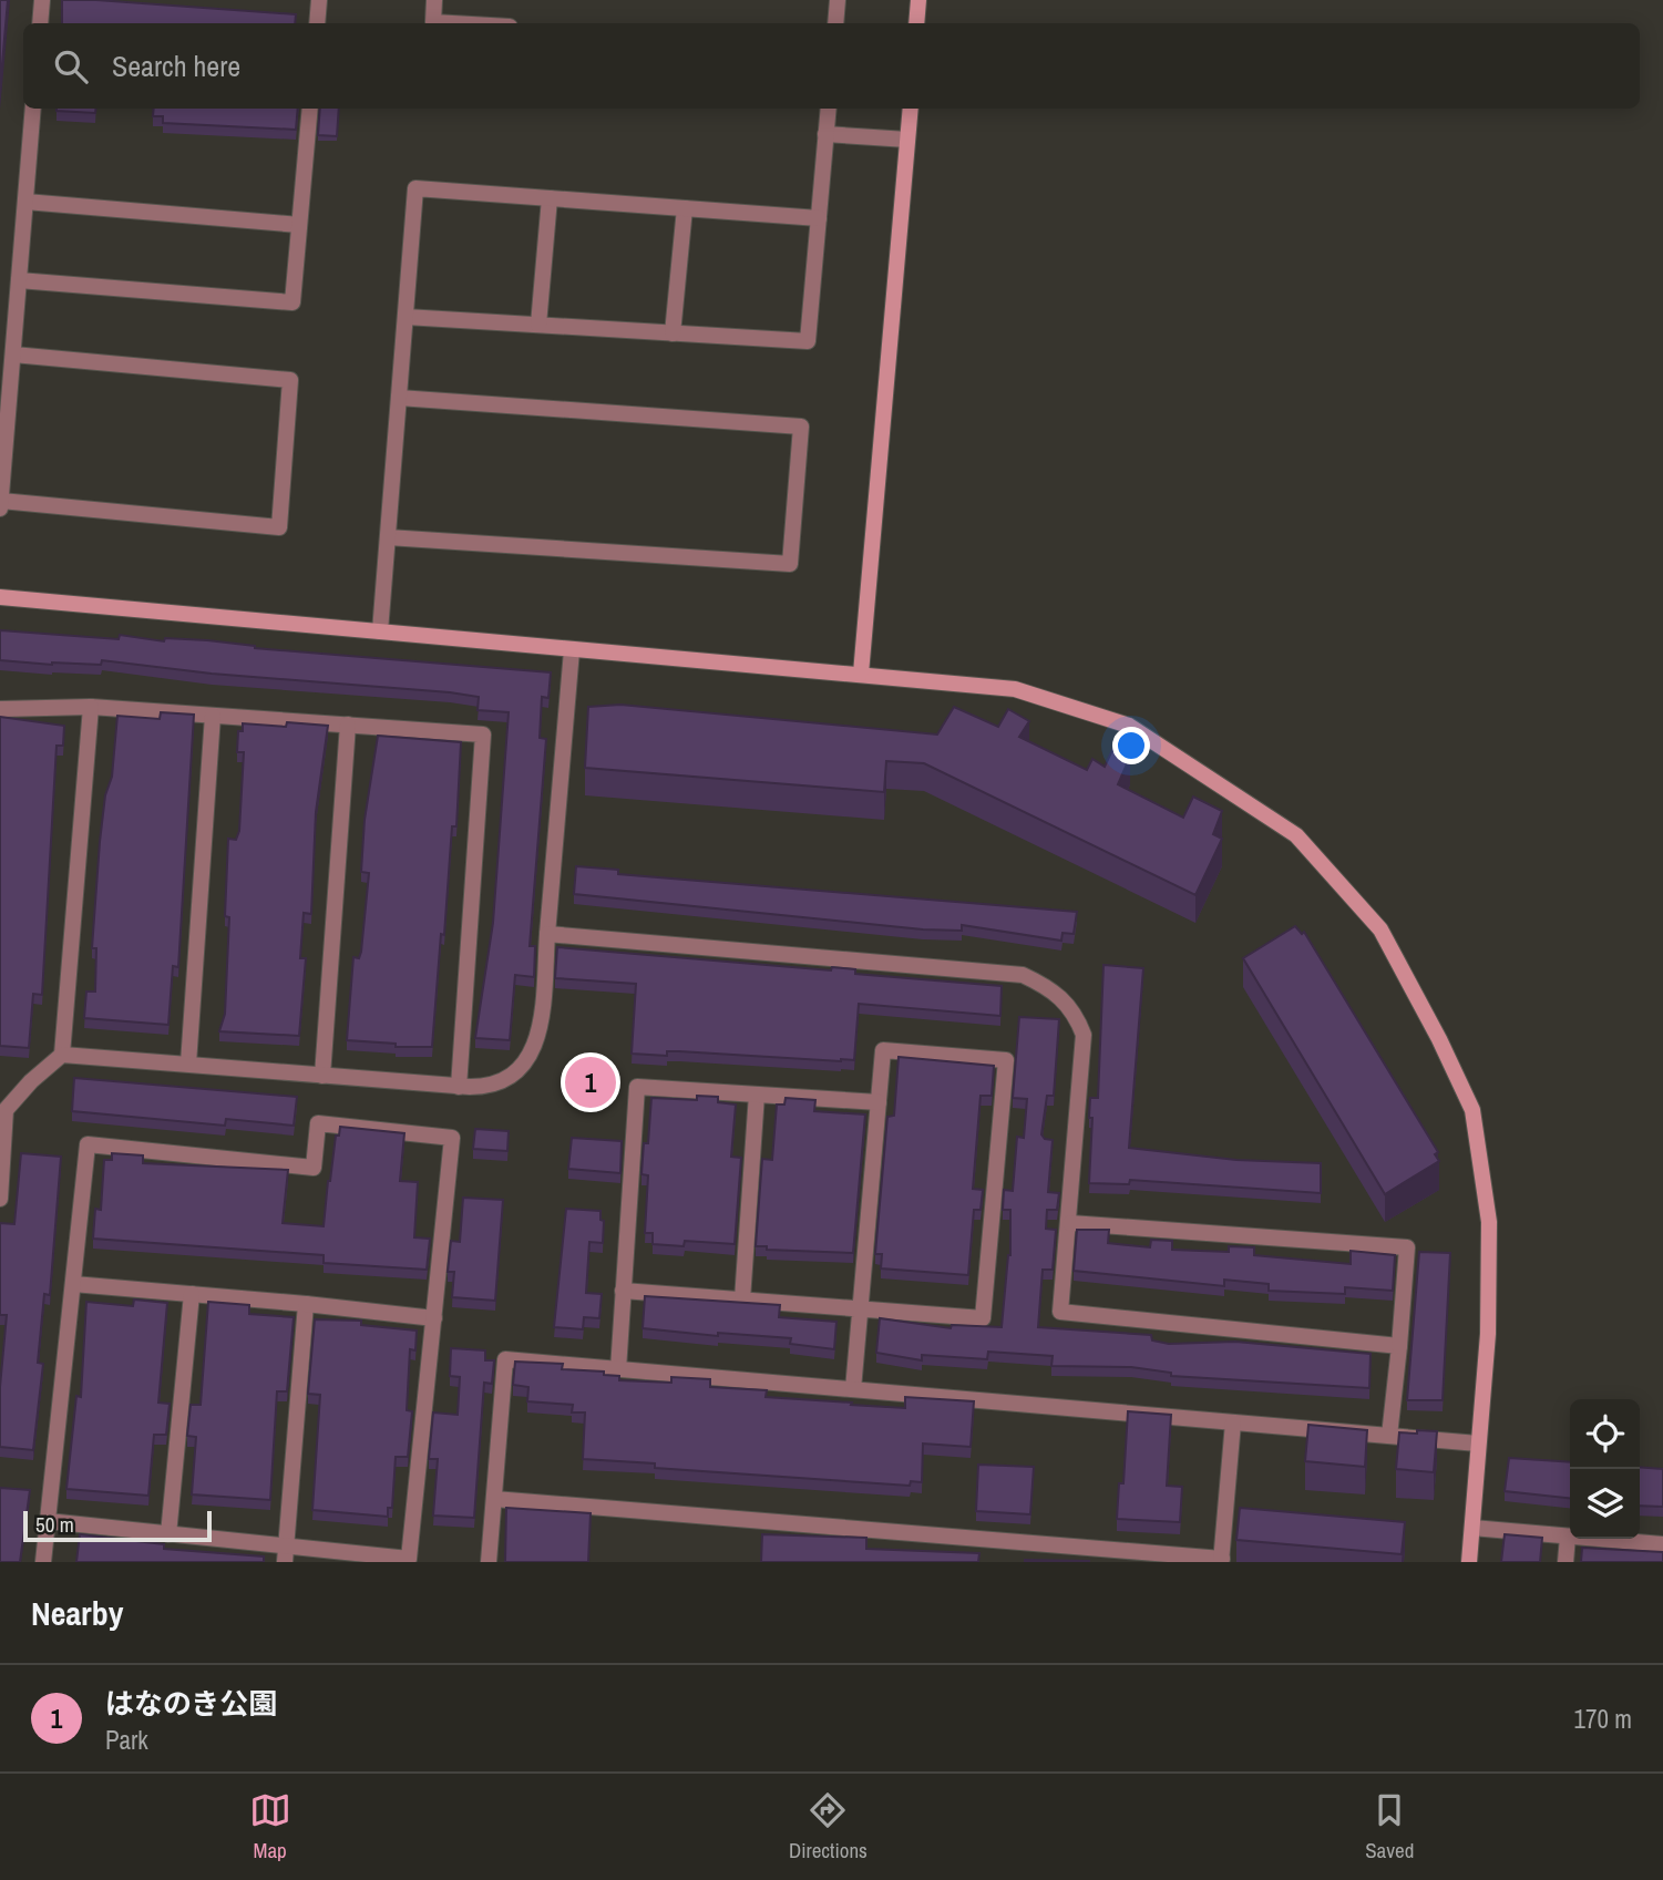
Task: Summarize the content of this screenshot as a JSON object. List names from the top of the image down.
{
  "scale_bar": "50 m",
  "page": {
    "search": "Search here",
    "pins": "1",
    "scale": "50 m",
    "heading": "Nearby",
    "list": [
      {
        "mark": "1",
        "name": "はなのき公園",
        "note": "Park",
        "value": "170 m"
      }
    ],
    "nav": ["Map", "Directions", "Saved"]
  }
}
